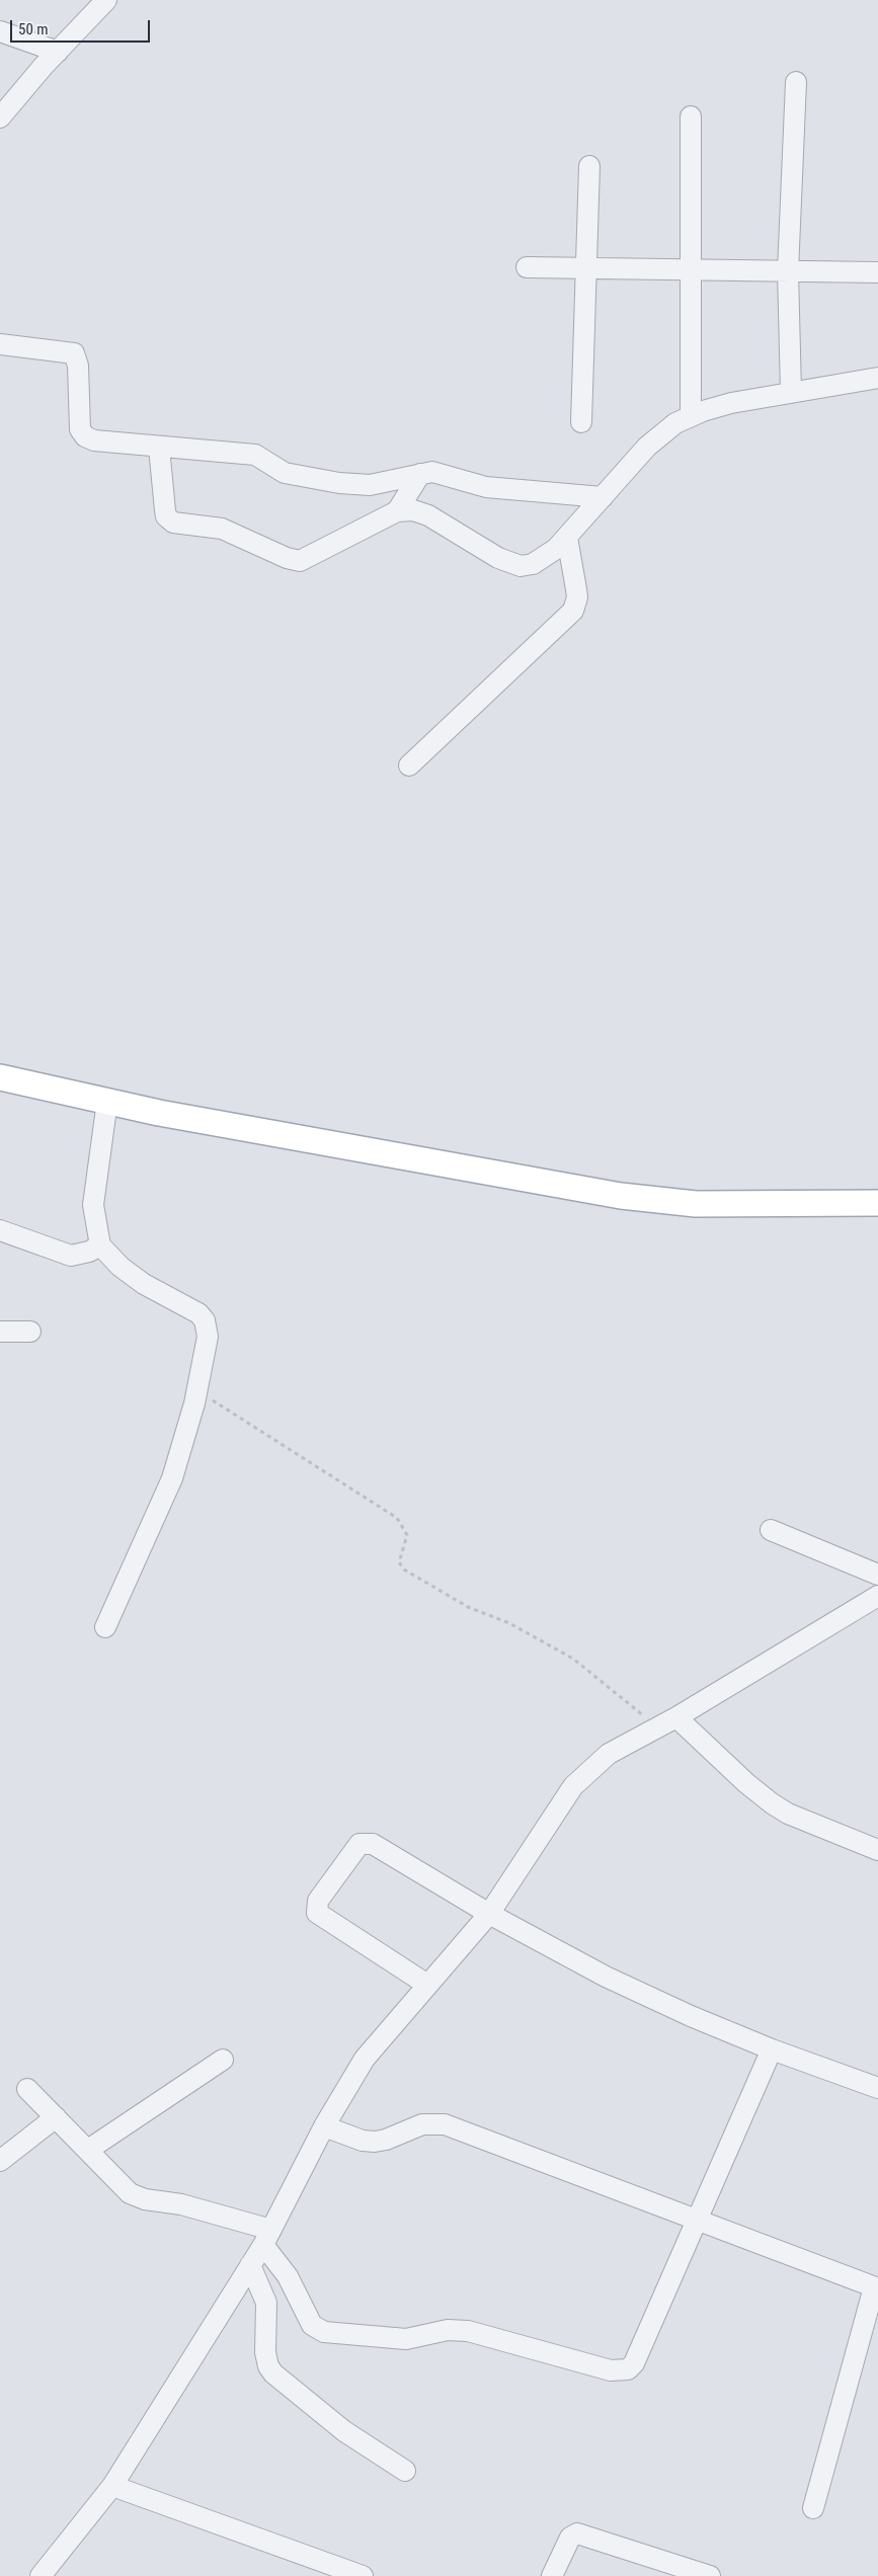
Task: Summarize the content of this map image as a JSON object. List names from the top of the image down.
{
  "scale_bar": "50 m"
}
